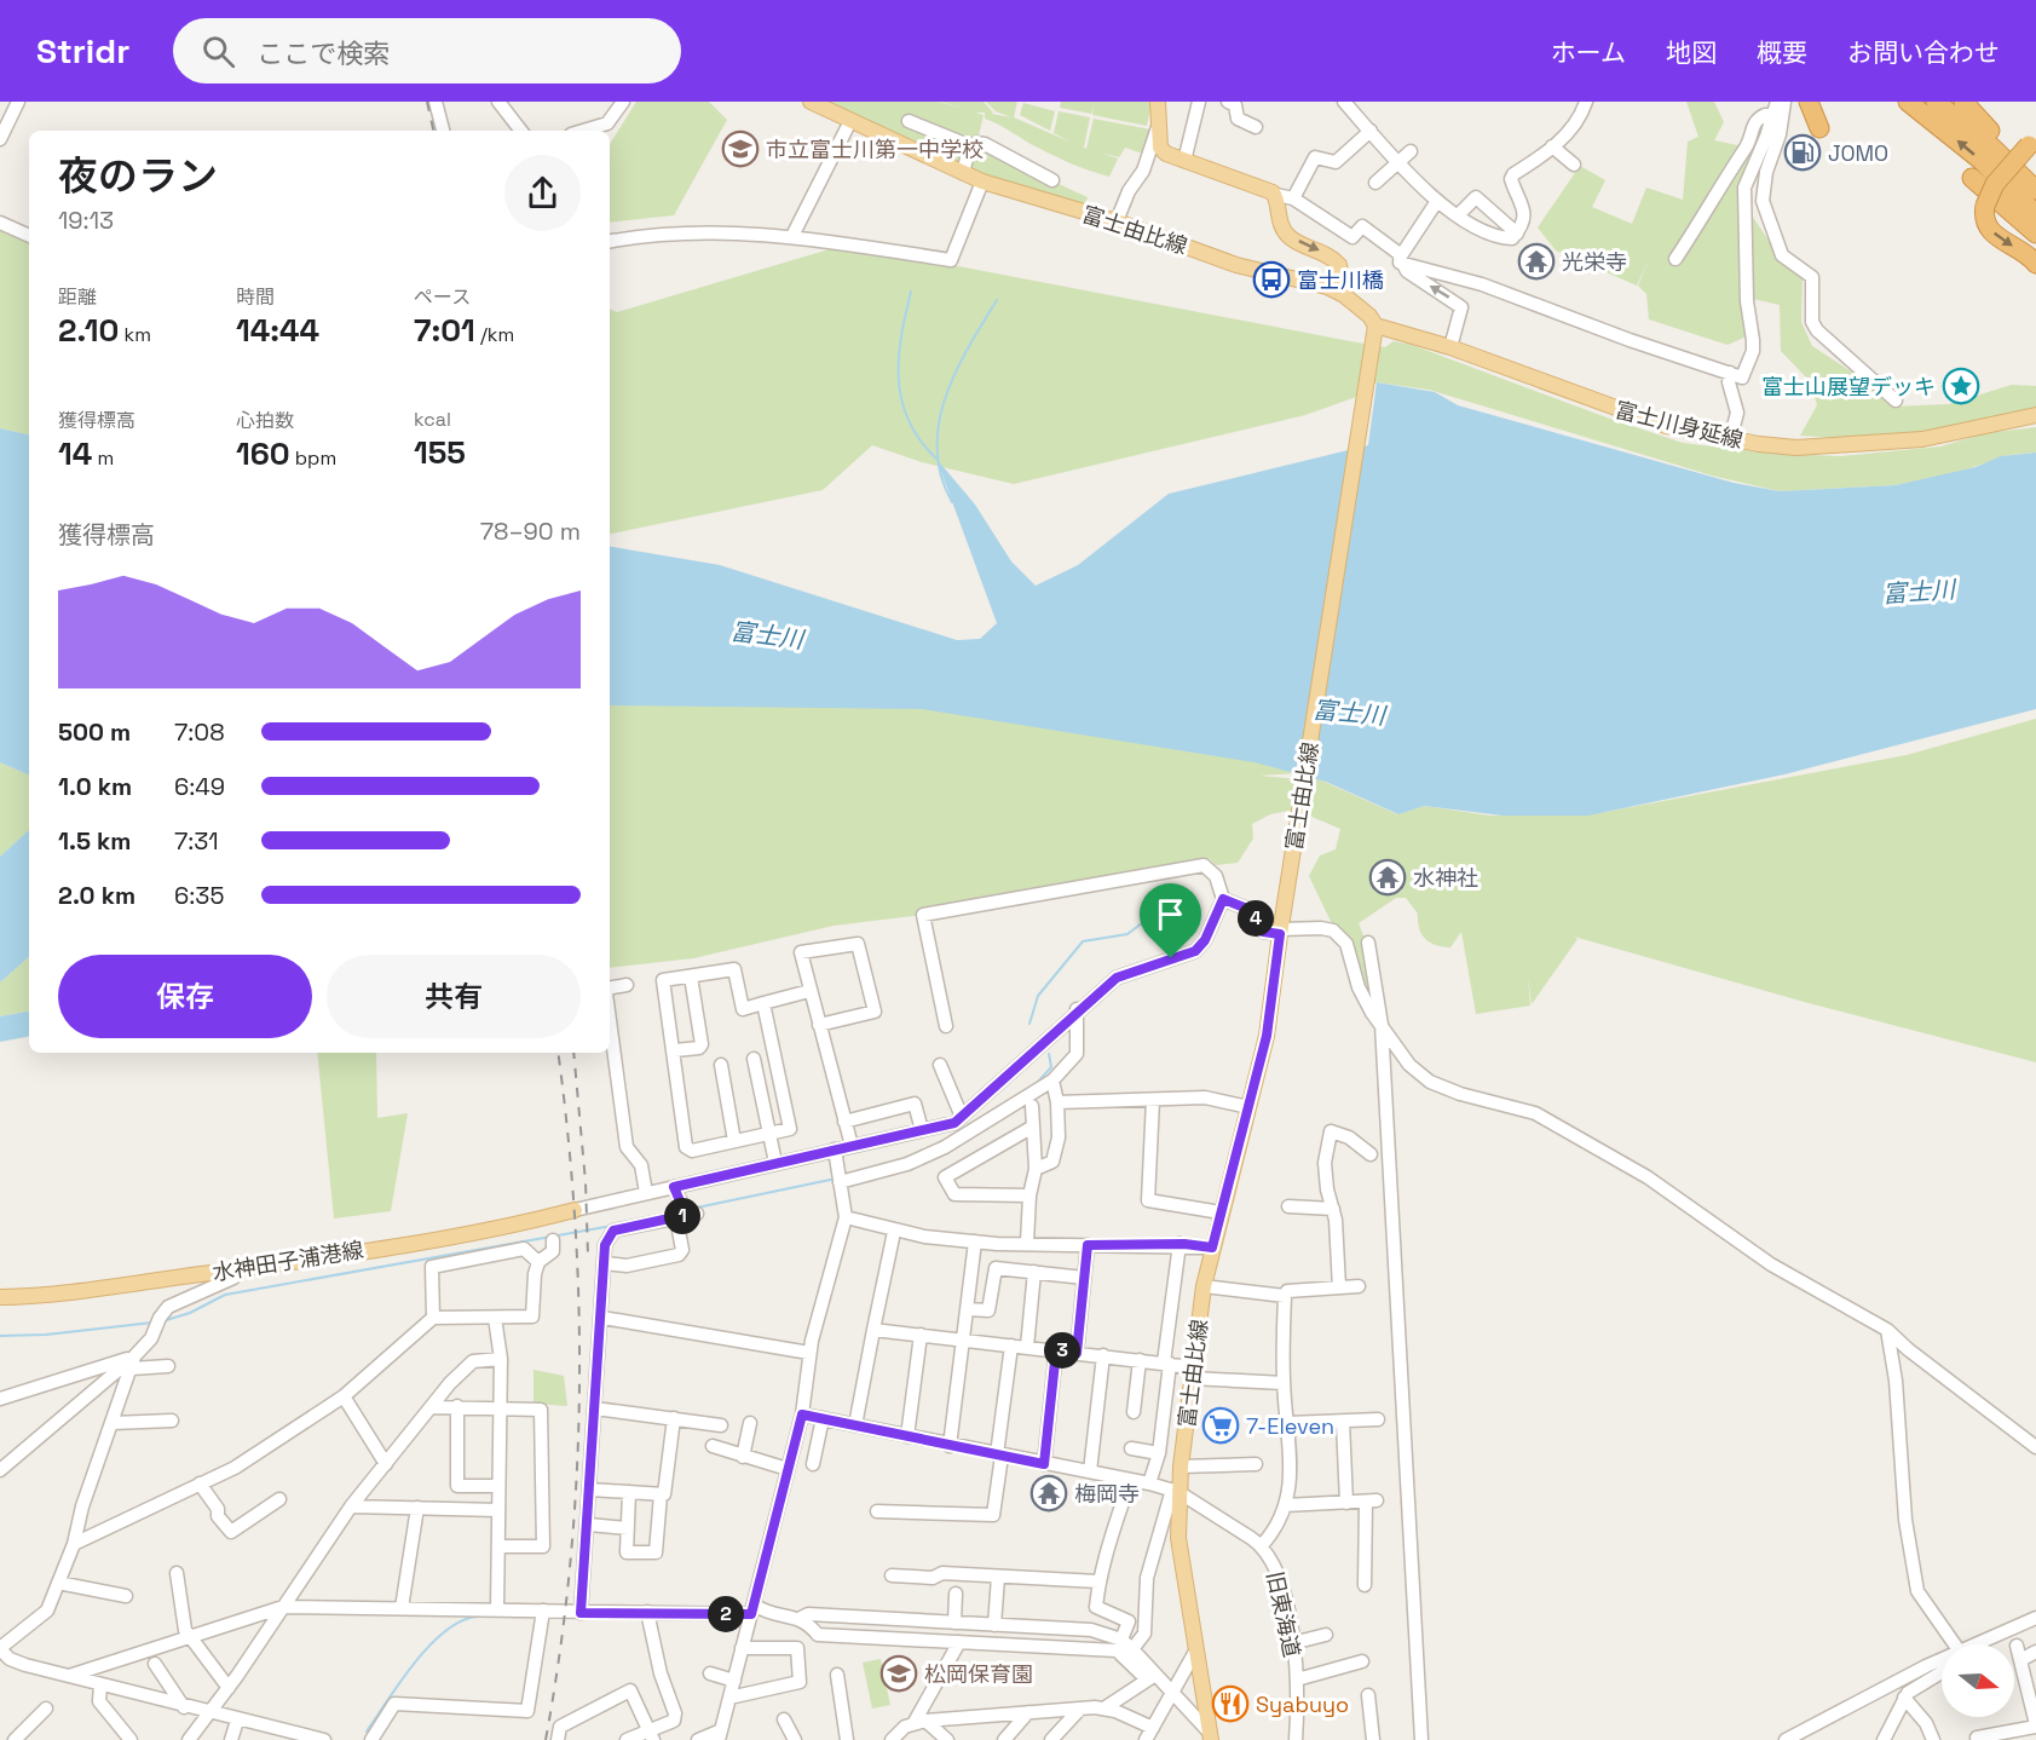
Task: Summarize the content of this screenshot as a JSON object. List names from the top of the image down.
{
  "streets": {
    "main road": ["富士由比線", "富士川身延線", "水神田子浦港線"],
    "street": ["旧東海道"]
  },
  "crossings": [
    ["富士由比線", "富士川身延線"],
    ["富士由比線", "旧東海道"]
  ],
  "water": ["富士川"],
  "places": {
    "school or university": ["市立富士川第一中学校", "松岡保育園"],
    "fuel station": ["JOMO"],
    "temple": ["光栄寺", "水神社", "梅岡寺"],
    "bus stop": ["富士川橋"],
    "place": ["富士山展望デッキ"],
    "supermarket": ["7-Eleven"],
    "restaurant": ["Syabuyo"]
  },
  "north": "right",
  "page": {
    "header": "Stridr",
    "search": "ここで検索",
    "nav": [
      "ホーム",
      "地図",
      "概要",
      "お問い合わせ"
    ],
    "heading": ["夜のラン", "19:13"],
    "stats": [
      ["距離", "2.10 km"],
      ["時間", "14:44"],
      ["ペース", "7:01 /km"],
      ["獲得標高", "14 m"],
      ["心拍数", "160 bpm"],
      ["kcal", "155"]
    ],
    "chart": ["獲得標高", "78–90 m"],
    "list": [
      {
        "name": "500 m",
        "note": "7:08"
      },
      {
        "name": "1.0 km",
        "note": "6:49"
      },
      {
        "name": "1.5 km",
        "note": "7:31"
      },
      {
        "name": "2.0 km",
        "note": "6:35"
      }
    ],
    "pins": [
      "4",
      "1",
      "3",
      "2"
    ],
    "buttons": ["保存", "共有"]
  }
}
